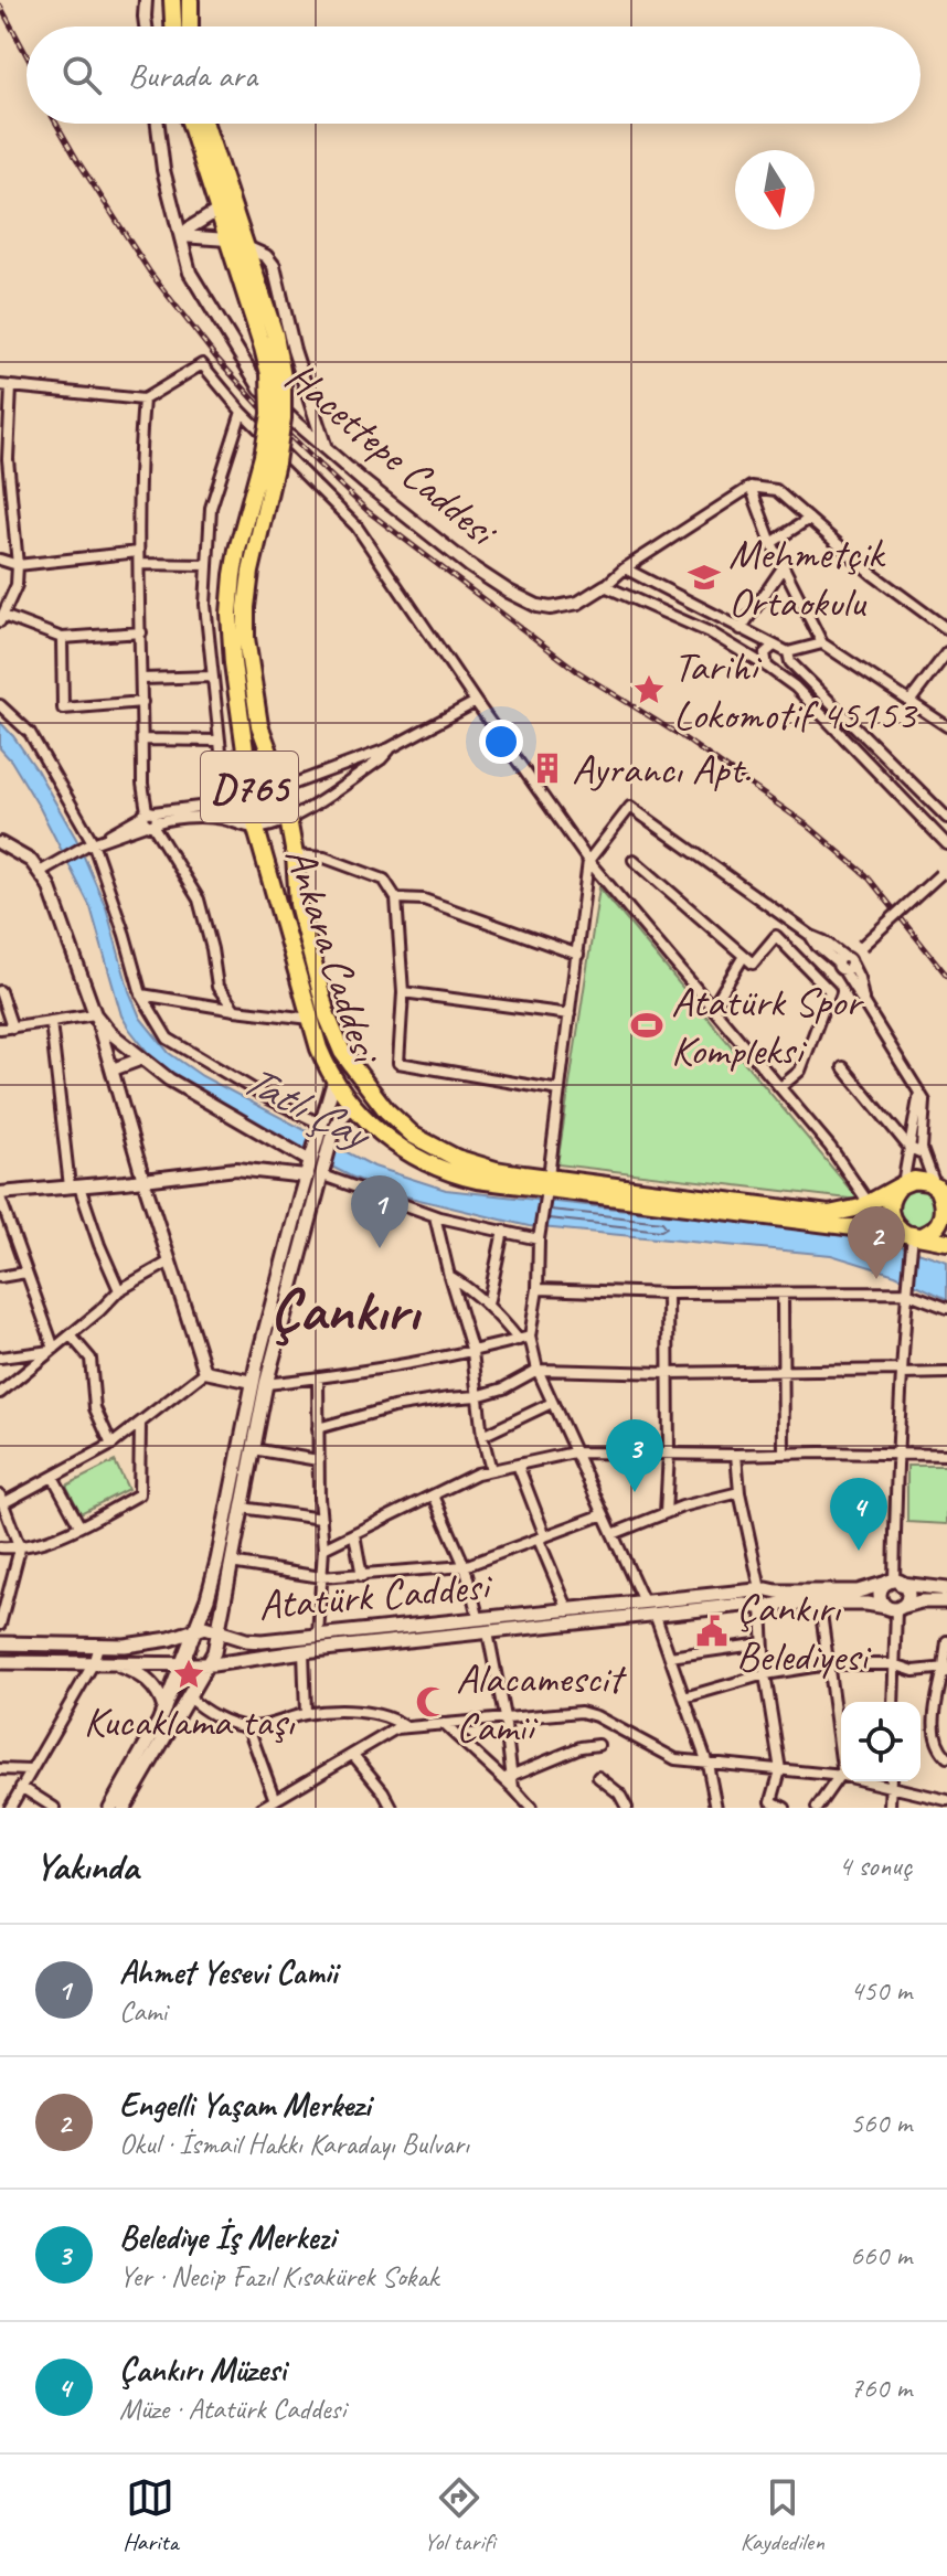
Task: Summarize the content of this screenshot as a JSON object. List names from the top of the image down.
{
  "streets": {
    "highway": ["D765", "Ankara Caddesi"],
    "main road": ["Atatürk Caddesi"],
    "street": ["Hacettepe Caddesi"]
  },
  "crossings": [
    ["D765", "Ankara Caddesi"]
  ],
  "districts": ["Çankırı"],
  "water": ["Tatlı Çay"],
  "places": {
    "school or university": ["Mehmetçik Ortaokulu"],
    "place": ["Tarihi Lokomotif 45153", "Kucaklama taşı"],
    "building": ["Ayrancı Apt."],
    "sports": ["Atatürk Spor Kompleksi"],
    "public building": ["Çankırı Belediyesi"],
    "mosque": ["Alacamescit Camii"]
  },
  "north": "bottom",
  "page": {
    "search": "Burada ara",
    "pins": [
      "1",
      "2",
      "3",
      "4"
    ],
    "heading": ["Yakında", "4 sonuç"],
    "list": [
      {
        "mark": "1",
        "name": "Ahmet Yesevi Camii",
        "note": "Cami",
        "value": "450 m"
      },
      {
        "mark": "2",
        "name": "Engelli Yaşam Merkezi",
        "note": "Okul · İsmail Hakkı Karadayı Bulvarı",
        "value": "560 m"
      },
      {
        "mark": "3",
        "name": "Belediye İş Merkezi",
        "note": "Yer · Necip Fazıl Kısakürek Sokak",
        "value": "660 m"
      },
      {
        "mark": "4",
        "name": "Çankırı Müzesi",
        "note": "Müze · Atatürk Caddesi",
        "value": "760 m"
      }
    ],
    "nav": ["Harita", "Yol tarifi", "Kaydedilen"]
  }
}
